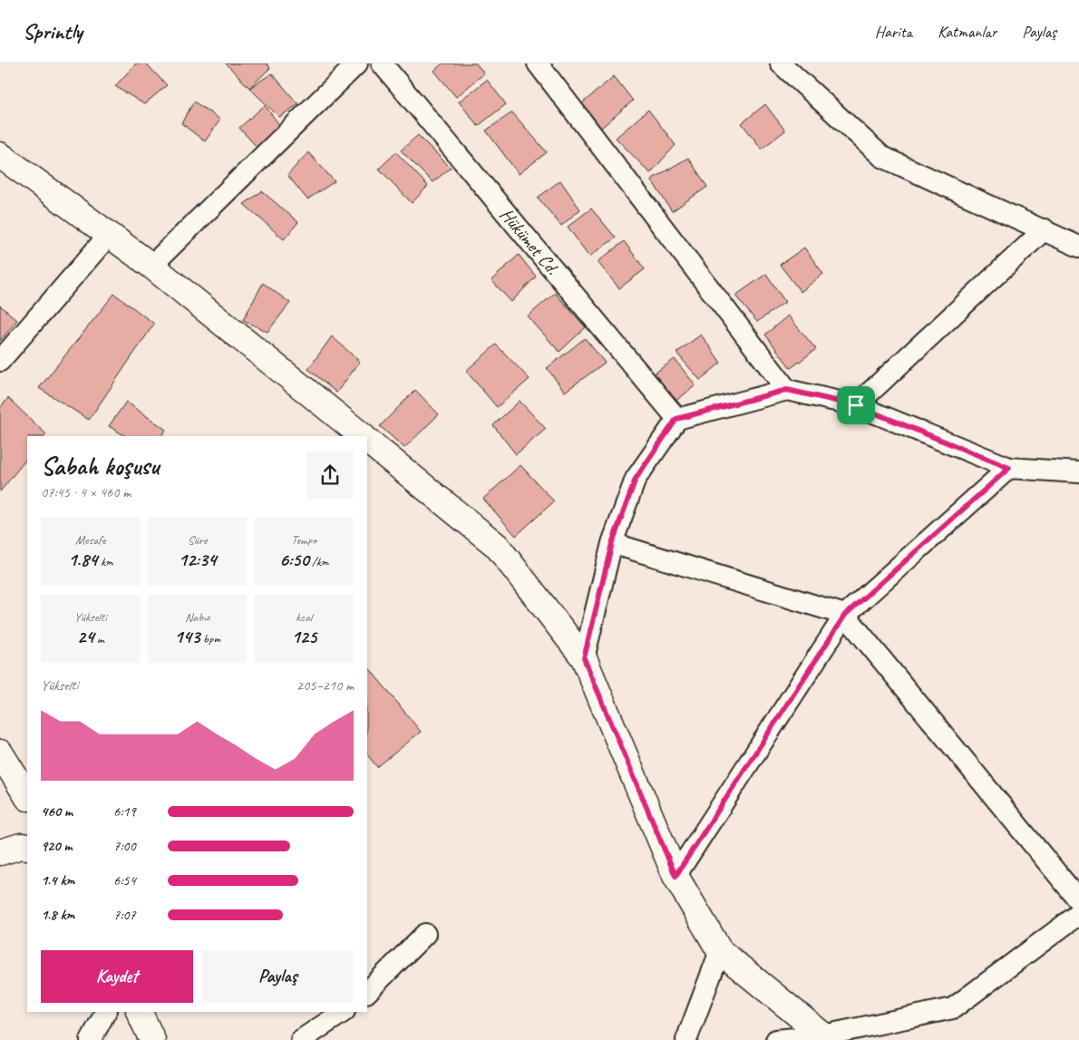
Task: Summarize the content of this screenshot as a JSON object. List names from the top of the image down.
{
  "streets": {
    "street": ["Hükümet Cd."]
  },
  "page": {
    "header": "Sprintly",
    "nav": ["Harita", "Katmanlar", "Paylaş"],
    "heading": ["Sabah koşusu", "07:45 · 4 × 460 m"],
    "stats": [
      ["Mesafe", "1.84 km"],
      ["Süre", "12:34"],
      ["Tempo", "6:50 /km"],
      ["Yükselti", "24 m"],
      ["Nabız", "143 bpm"],
      ["kcal", "125"]
    ],
    "chart": ["Yükselti", "205–210 m"],
    "list": [
      {
        "name": "460 m",
        "note": "6:19"
      },
      {
        "name": "920 m",
        "note": "7:00"
      },
      {
        "name": "1.4 km",
        "note": "6:54"
      },
      {
        "name": "1.8 km",
        "note": "7:07"
      }
    ],
    "buttons": ["Kaydet", "Paylaş"]
  }
}
